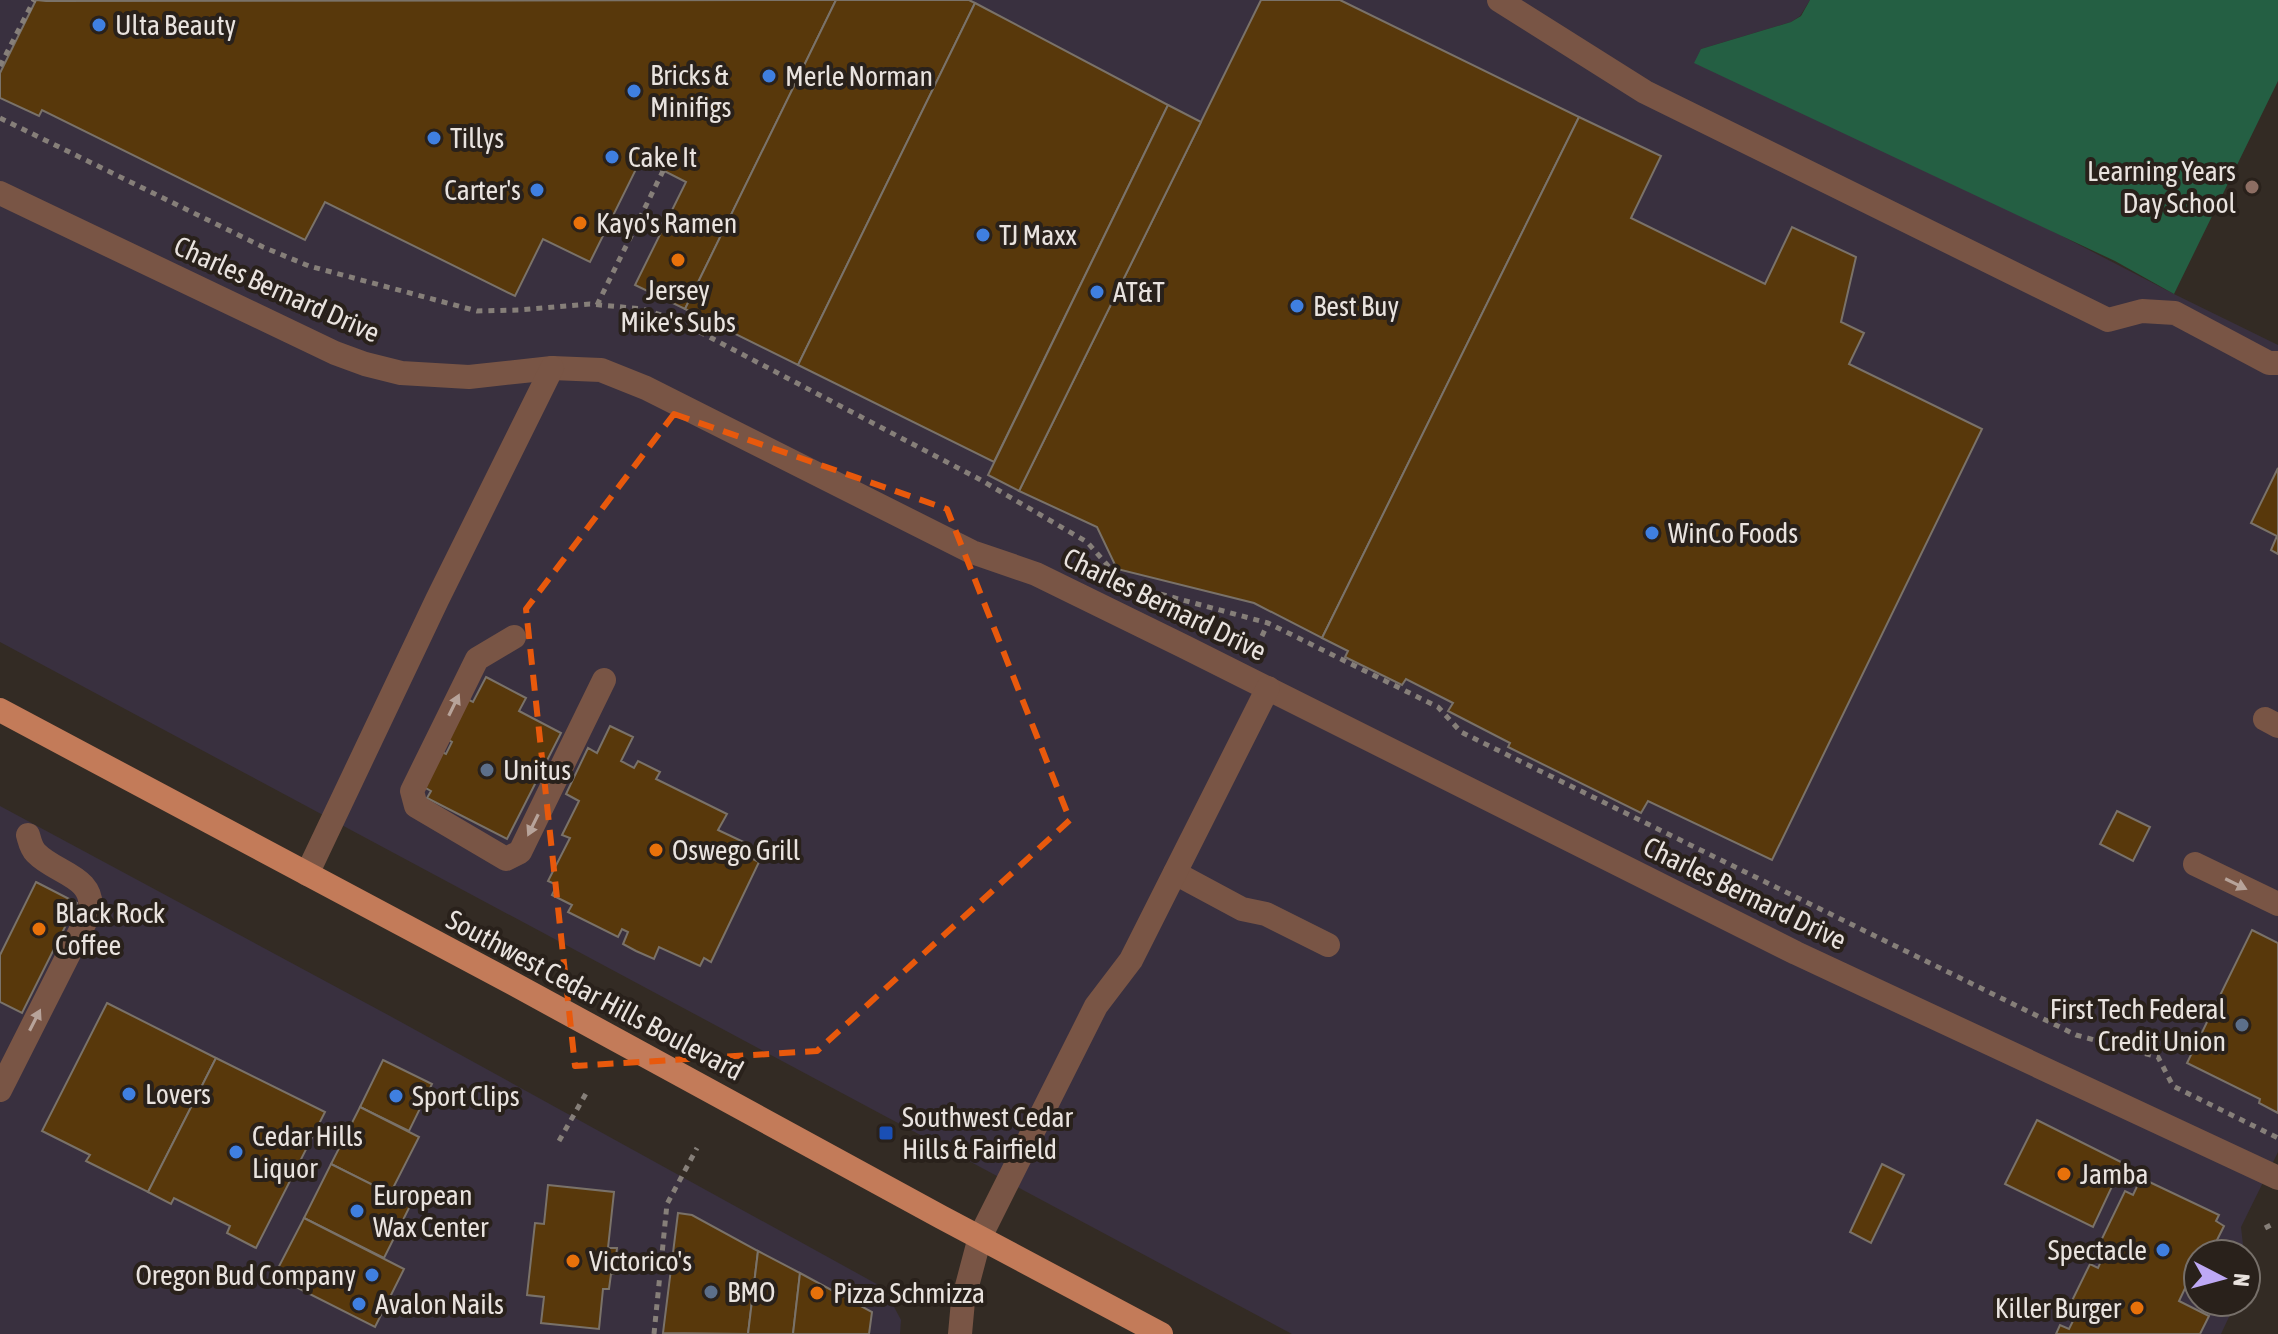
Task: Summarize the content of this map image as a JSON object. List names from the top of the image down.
{
  "streets": {
    "main road": ["Southwest Cedar Hills Boulevard"],
    "street": ["Charles Bernard Drive"]
  },
  "places": {
    "other": [
      "Ulta Beauty",
      "Merle Norman",
      "Bricks & Minifigs",
      "Tillys",
      "Cake It",
      "Learning Years Day School",
      "Carter's",
      "Kayo's Ramen",
      "TJ Maxx",
      "Jersey Mike's Subs",
      "AT&T",
      "Best Buy",
      "WinCo Foods",
      "Unitus",
      "Oswego Grill",
      "Black Rock Coffee",
      "First Tech Federal Credit Union",
      "Lovers",
      "Sport Clips",
      "Cedar Hills Liquor",
      "Jamba",
      "European Wax Center",
      "Spectacle",
      "Victorico's",
      "Oregon Bud Company",
      "BMO",
      "Pizza Schmizza",
      "Avalon Nails",
      "Killer Burger"
    ],
    "transit": ["Southwest Cedar Hills & Fairfield"]
  },
  "north": "right"
}
